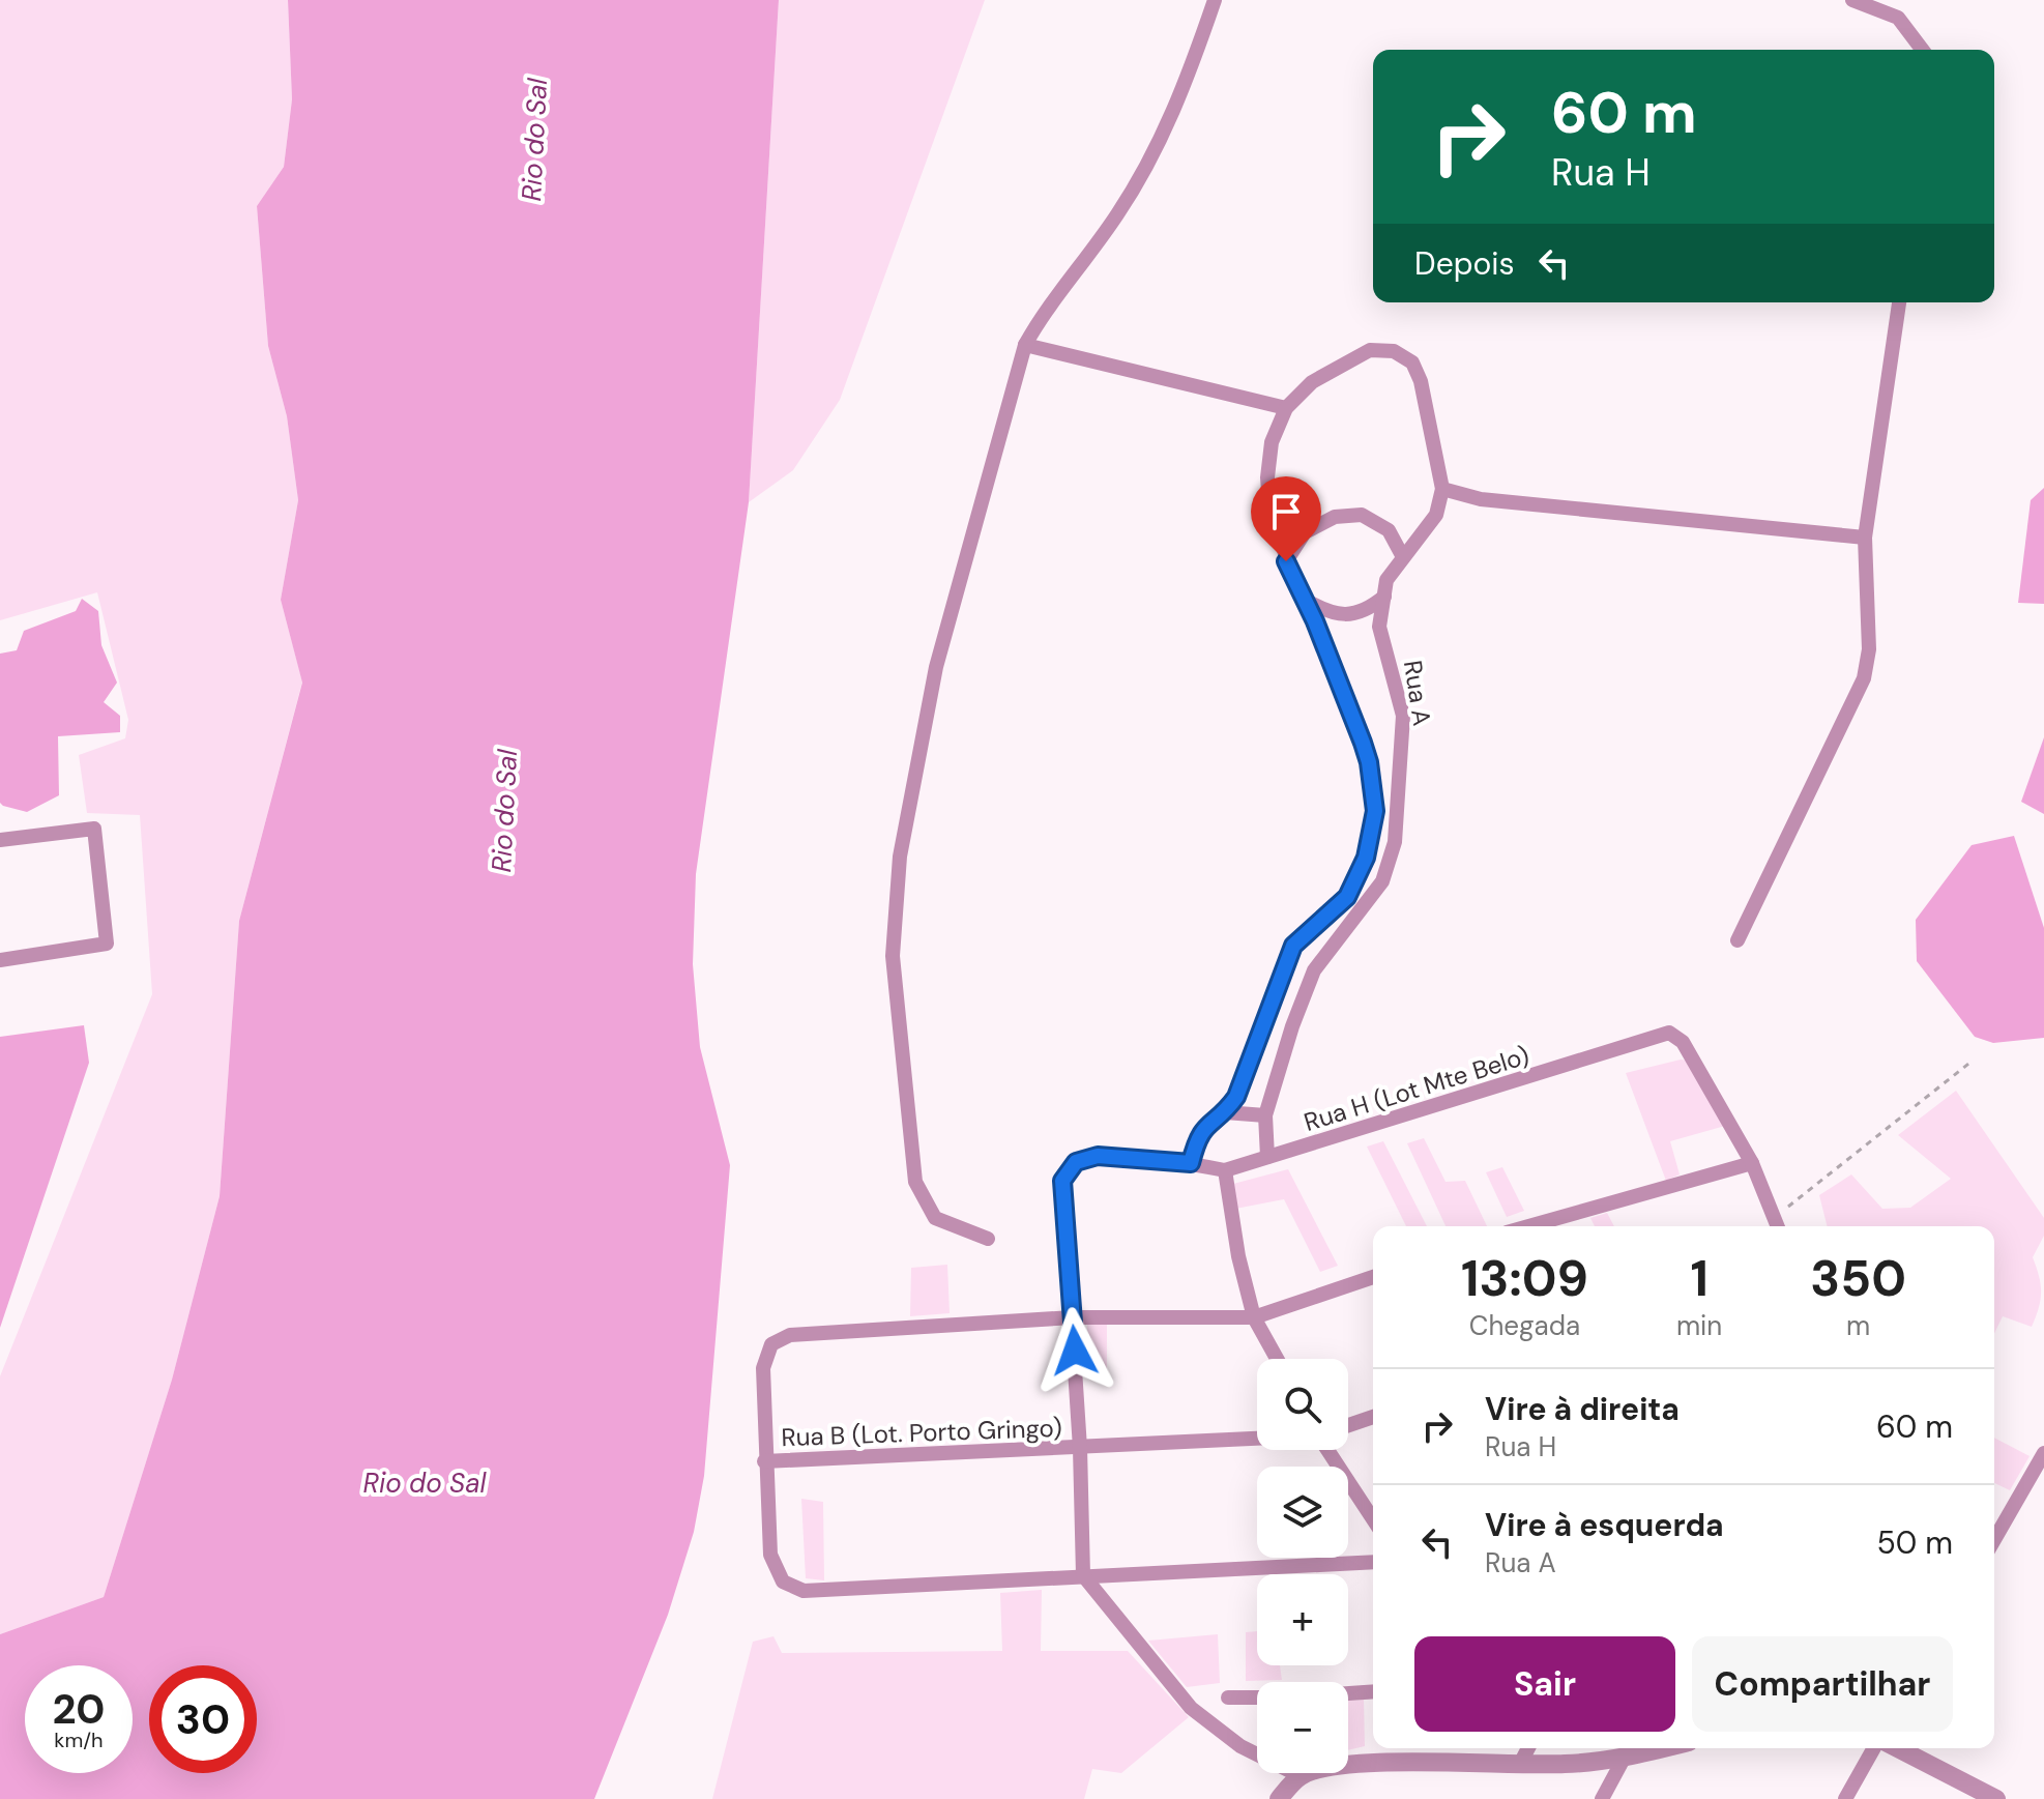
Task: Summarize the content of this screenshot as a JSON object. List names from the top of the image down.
{
  "streets": {
    "street": ["Rua A", "Rua H (Lot Mte Belo)", "Rua B (Lot. Porto Gringo)"]
  },
  "crossings": [
    ["Rua A", "Rua H (Lot Mte Belo)"]
  ],
  "water": ["Rio do Sal"],
  "page": {
    "turn": ["60 m", "Rua H"],
    "then": "Depois",
    "eta": [
      "13:09",
      "Chegada",
      "1",
      "min",
      "350",
      "m"
    ],
    "map_buttons": ["+", "−"],
    "list": [
      {
        "name": "Vire à direita",
        "note": "Rua H",
        "value": "60 m"
      },
      {
        "name": "Vire à esquerda",
        "note": "Rua A",
        "value": "50 m"
      }
    ],
    "buttons": ["Sair", "Compartilhar"],
    "speed": "20 km/h",
    "limit": "30"
  }
}
